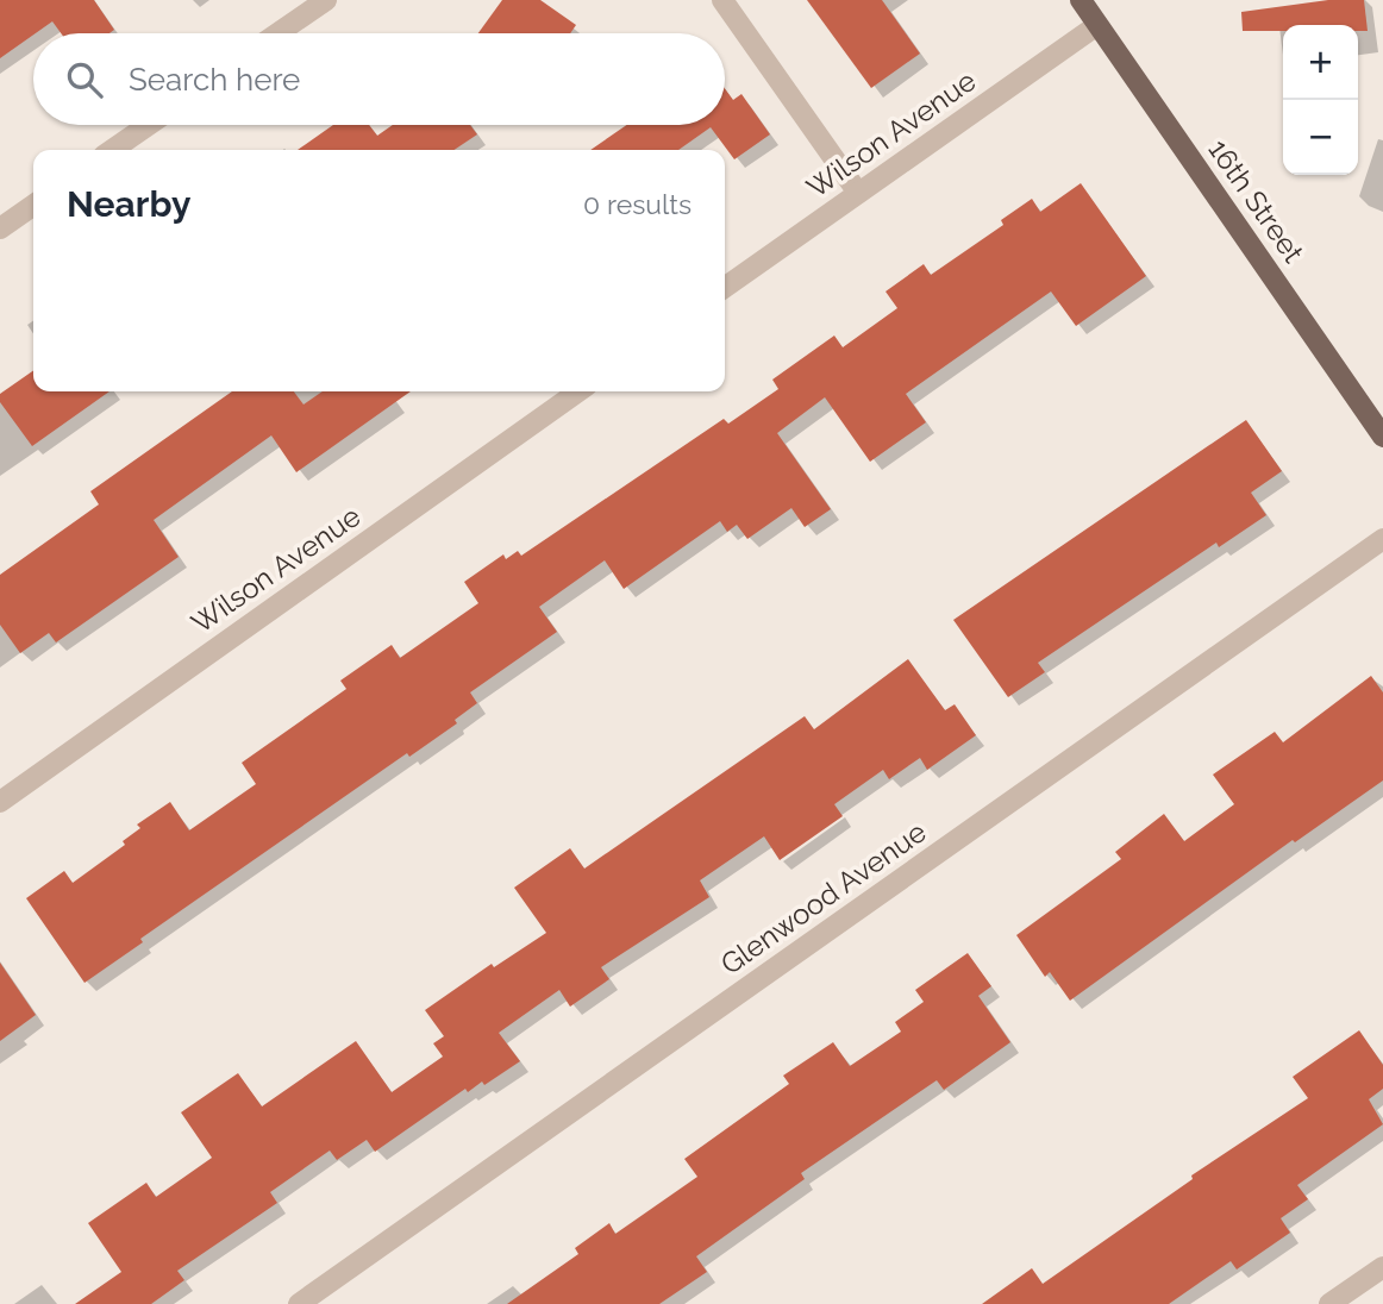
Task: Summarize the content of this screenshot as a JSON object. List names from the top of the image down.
{
  "streets": {
    "main road": ["16th Street"],
    "street": ["Wilson Avenue", "Glenwood Avenue"]
  },
  "crossings": [
    ["Wilson Avenue", "16th Street"]
  ],
  "page": {
    "map_buttons": ["+", "−"],
    "search": "Search here",
    "heading": ["Nearby", "0 results"]
  }
}
